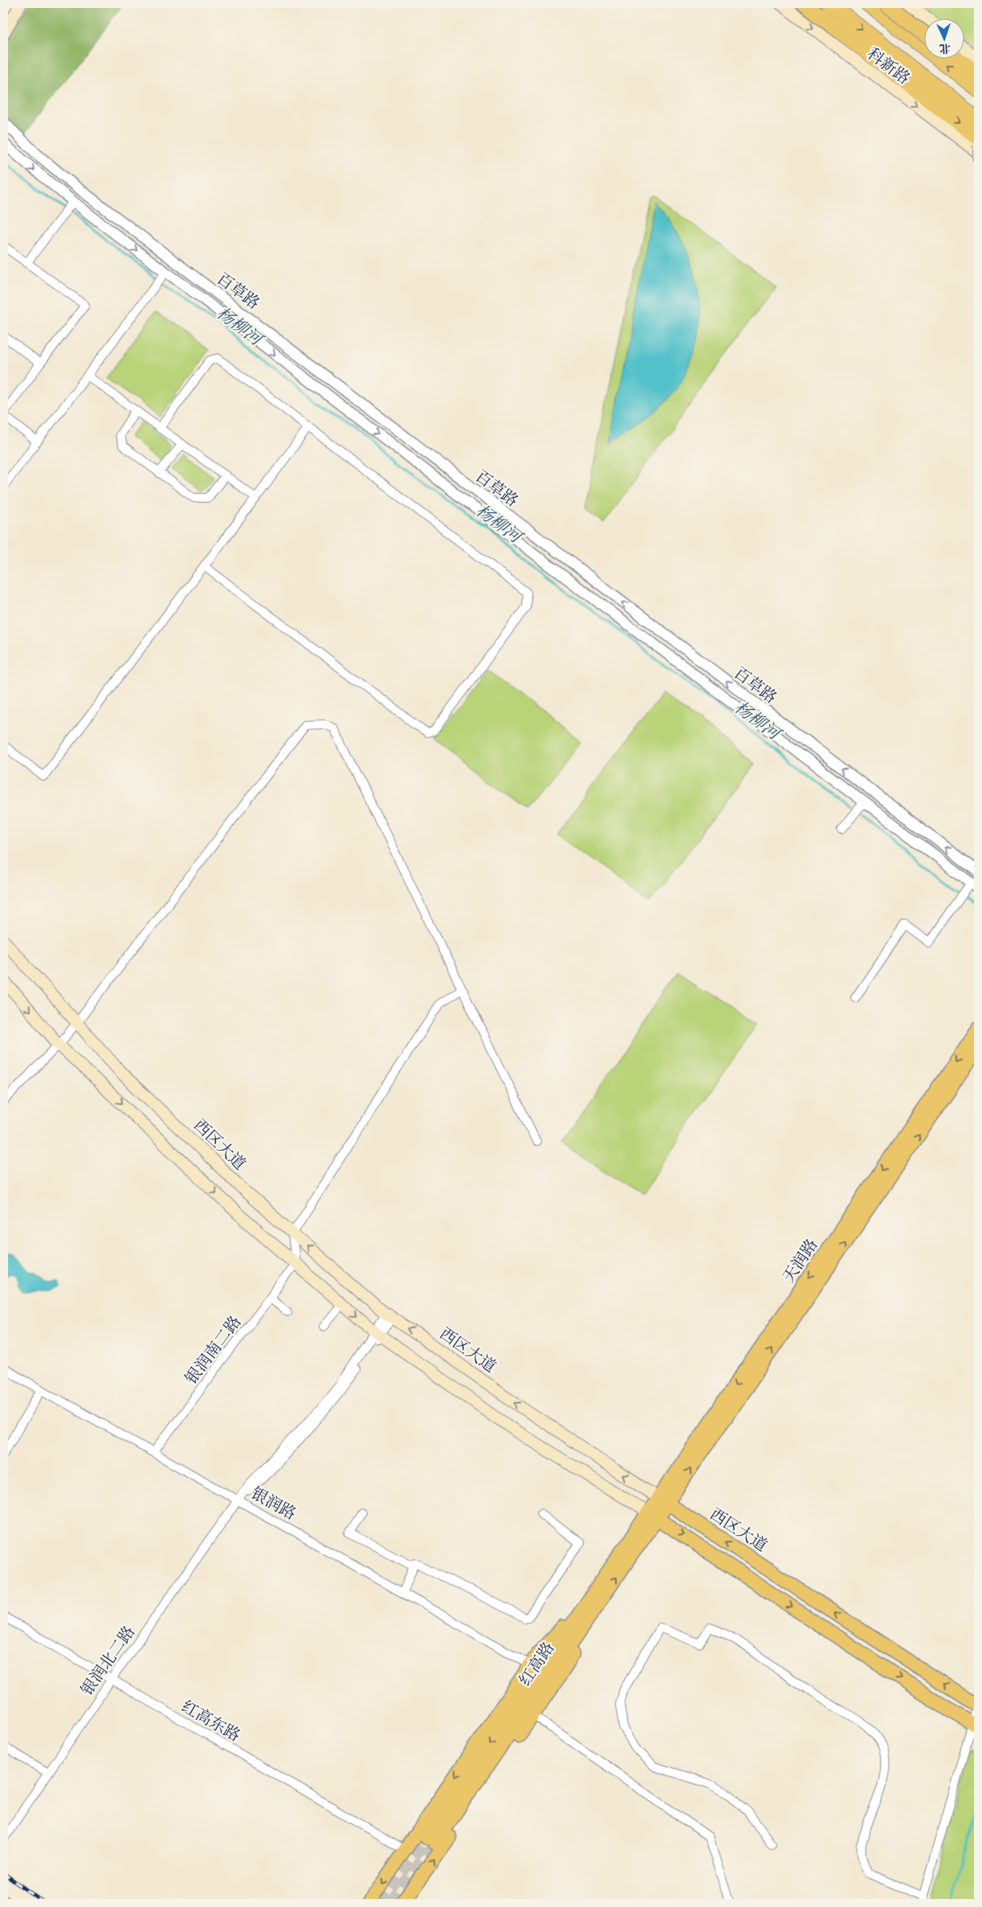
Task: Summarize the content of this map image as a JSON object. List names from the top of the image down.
{
  "streets": {
    "main road": [
      "科新路",
      "西区大道",
      "天润路",
      "红高路"
    ],
    "street": [
      "百草路",
      "银润南二路",
      "银润路",
      "银润北二路",
      "红高东路"
    ]
  },
  "crossings": [
    ["西区大道", "天润路"],
    ["西区大道", "银润北二路"],
    ["西区大道", "红高路"],
    ["天润路", "红高路"],
    ["银润南二路", "银润路"],
    ["银润路", "银润北二路"],
    ["银润北二路", "红高东路"]
  ],
  "one_way": ["科新路"],
  "water": ["杨柳河"],
  "north": "bottom"
}
